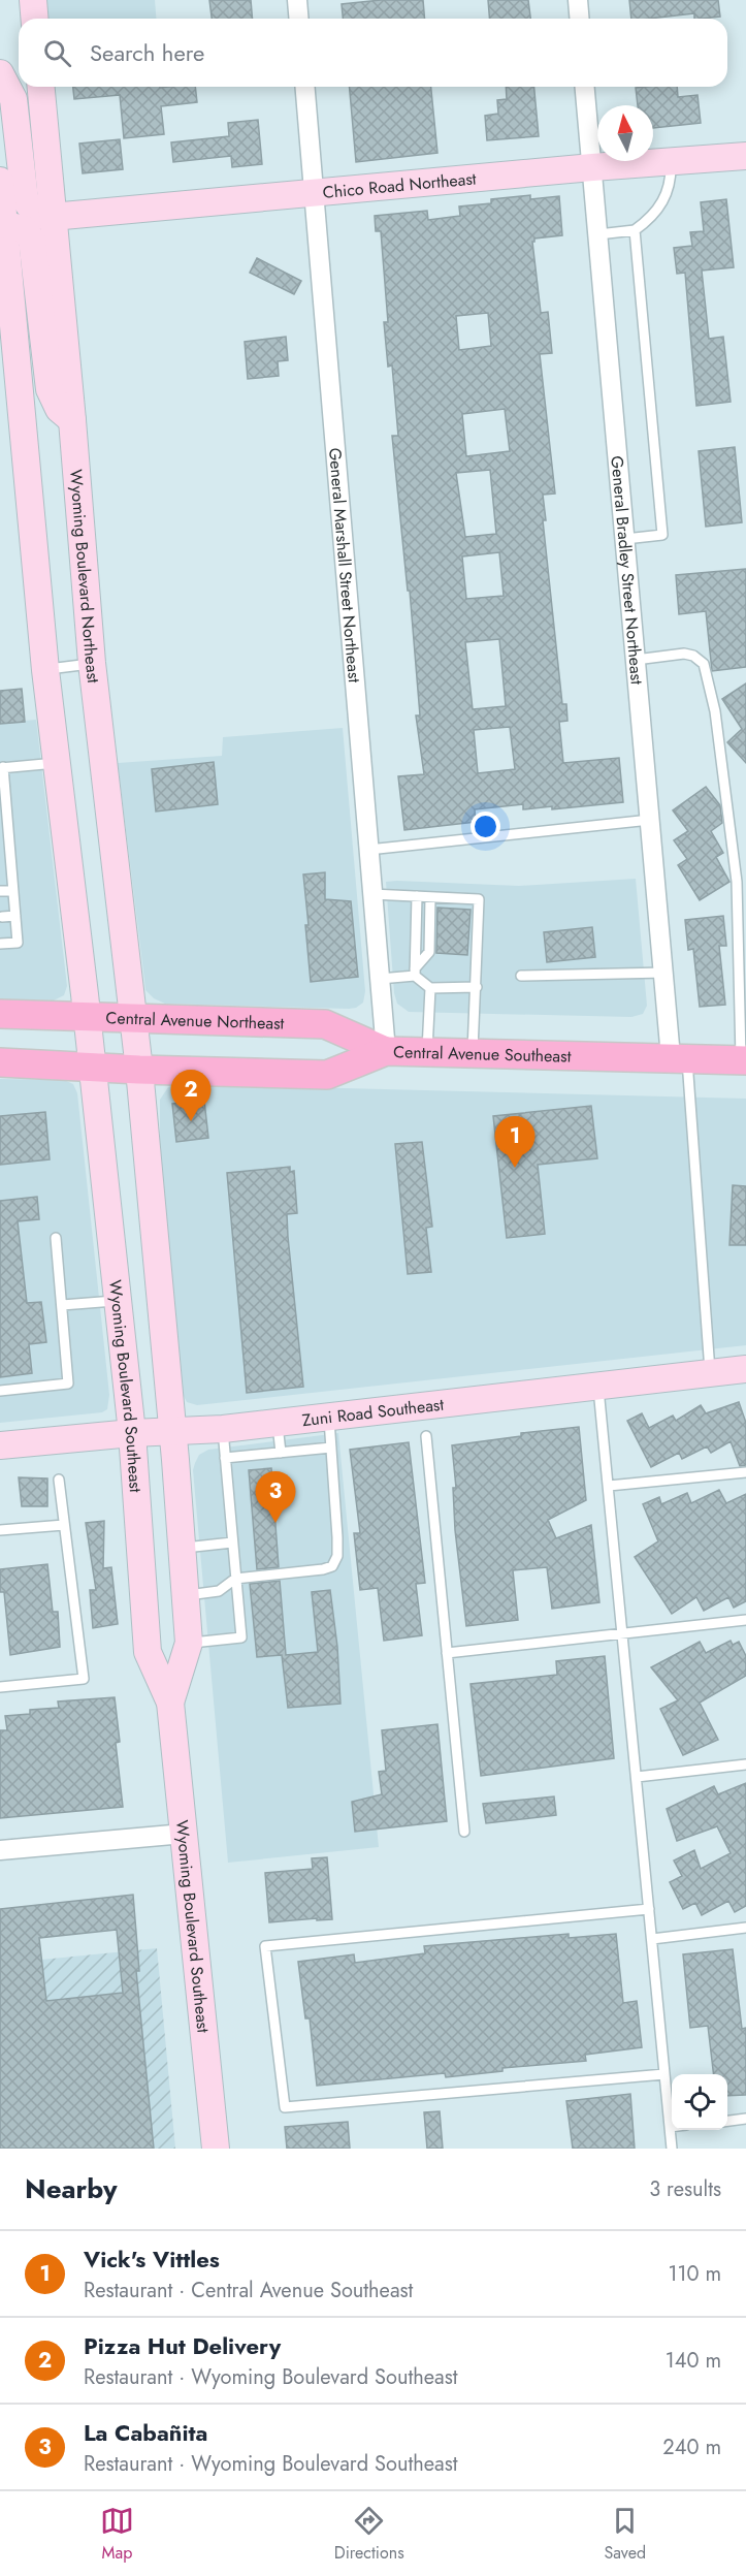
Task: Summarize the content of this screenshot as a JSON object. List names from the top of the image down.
{
  "streets": {
    "main road": [
      "Chico Road Northeast",
      "Wyoming Boulevard Northeast",
      "Central Avenue Northeast",
      "Central Avenue Southeast",
      "Wyoming Boulevard Southeast",
      "Zuni Road Southeast"
    ],
    "street": ["General Marshall Street Northeast", "General Bradley Street Northeast"]
  },
  "crossings": [
    ["Chico Road Northeast", "General Marshall Street Northeast"],
    ["Chico Road Northeast", "General Bradley Street Northeast"],
    ["Chico Road Northeast", "Wyoming Boulevard Northeast"],
    ["General Marshall Street Northeast", "Central Avenue Northeast"],
    ["General Marshall Street Northeast", "Central Avenue Southeast"],
    ["General Bradley Street Northeast", "Central Avenue Southeast"],
    ["Wyoming Boulevard Northeast", "Central Avenue Northeast"],
    ["Wyoming Boulevard Northeast", "Central Avenue Southeast"],
    ["Wyoming Boulevard Northeast", "Wyoming Boulevard Southeast"],
    ["Central Avenue Northeast", "Central Avenue Southeast"],
    ["Central Avenue Southeast", "Wyoming Boulevard Southeast"],
    ["Wyoming Boulevard Southeast", "Zuni Road Southeast"]
  ],
  "north": "top",
  "page": {
    "search": "Search here",
    "pins": ["2", "1", "3"],
    "heading": ["Nearby", "3 results"],
    "list": [
      {
        "mark": "1",
        "name": "Vick's Vittles",
        "note": "Restaurant · Central Avenue Southeast",
        "value": "110 m"
      },
      {
        "mark": "2",
        "name": "Pizza Hut Delivery",
        "note": "Restaurant · Wyoming Boulevard Southeast",
        "value": "140 m"
      },
      {
        "mark": "3",
        "name": "La Cabañita",
        "note": "Restaurant · Wyoming Boulevard Southeast",
        "value": "240 m"
      }
    ],
    "nav": ["Map", "Directions", "Saved"]
  }
}
